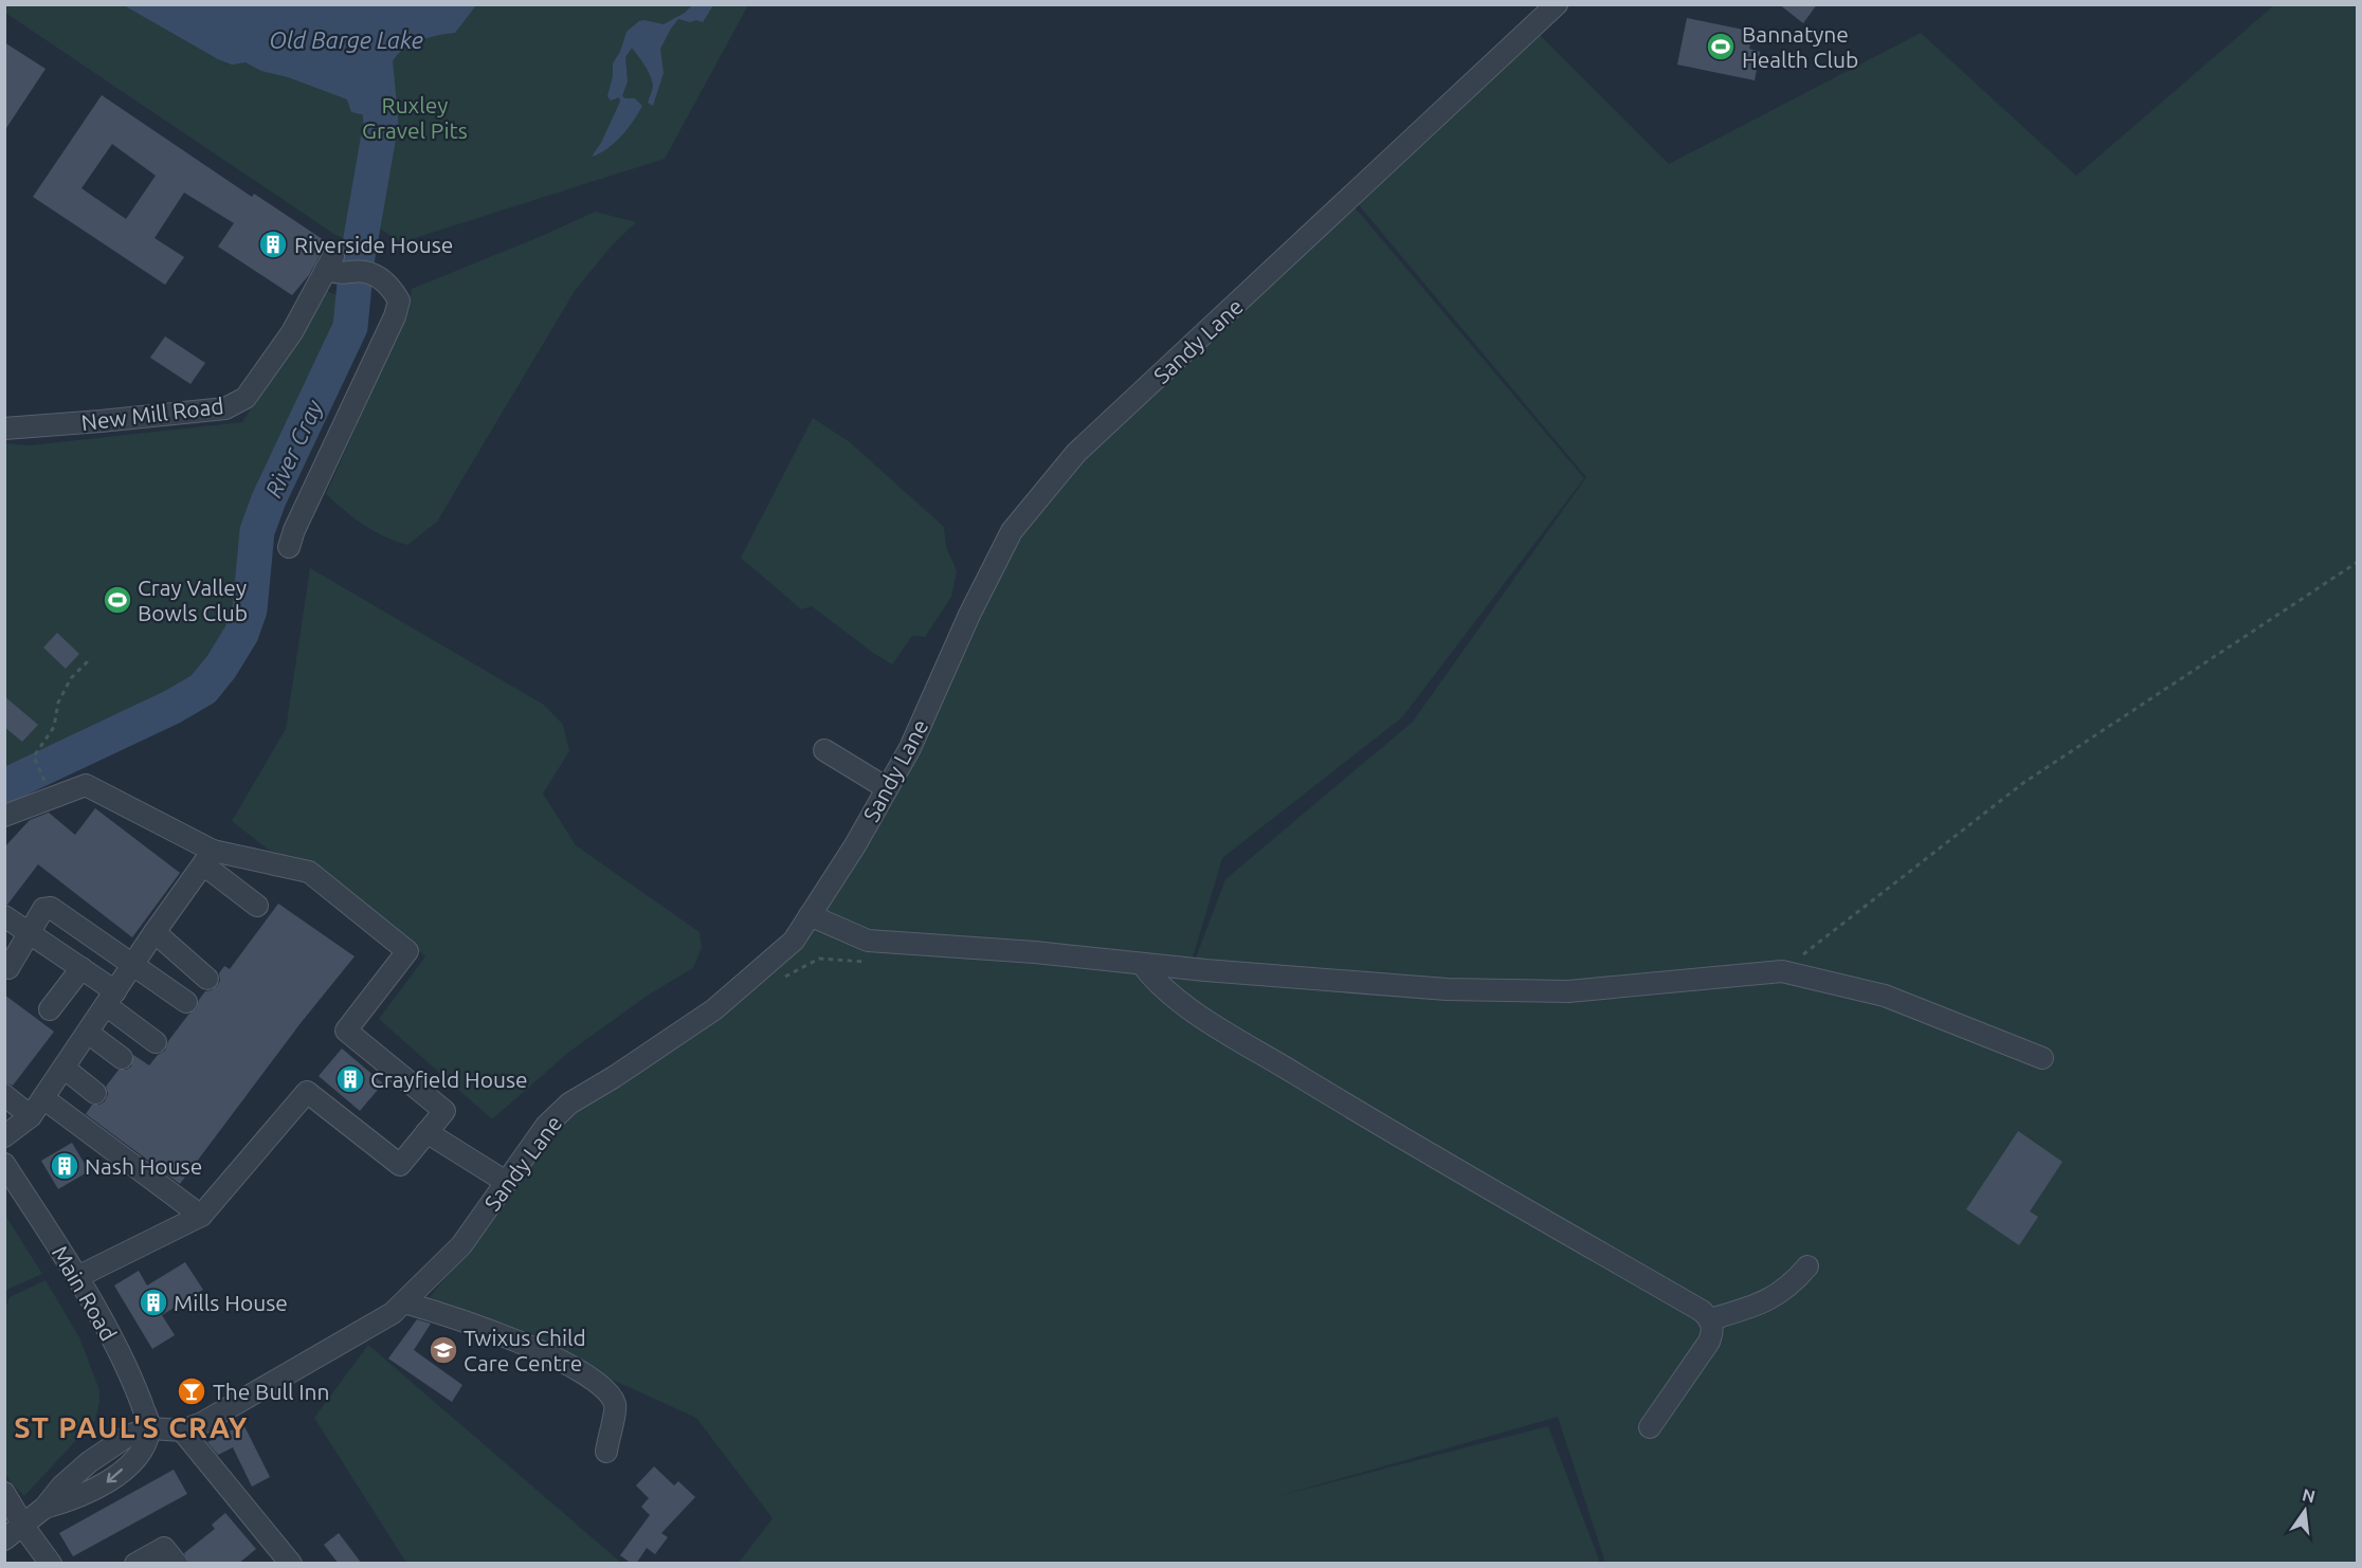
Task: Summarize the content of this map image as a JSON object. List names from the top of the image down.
{
  "streets": {
    "street": ["Sandy Lane", "New Mill Road", "Main Road"]
  },
  "crossings": [
    ["Sandy Lane", "Main Road"]
  ],
  "districts": ["ST PAUL'S CRAY"],
  "water": ["Old Barge Lake", "River Cray"],
  "parks": ["Ruxley Gravel Pits"],
  "places": {
    "sports": ["Bannatyne Health Club", "Cray Valley Bowls Club"],
    "building": [
      "Riverside House",
      "Crayfield House",
      "Nash House",
      "Mills House"
    ],
    "school or university": ["Twixus Child Care Centre"],
    "bar": ["The Bull Inn"]
  },
  "north": "top"
}
